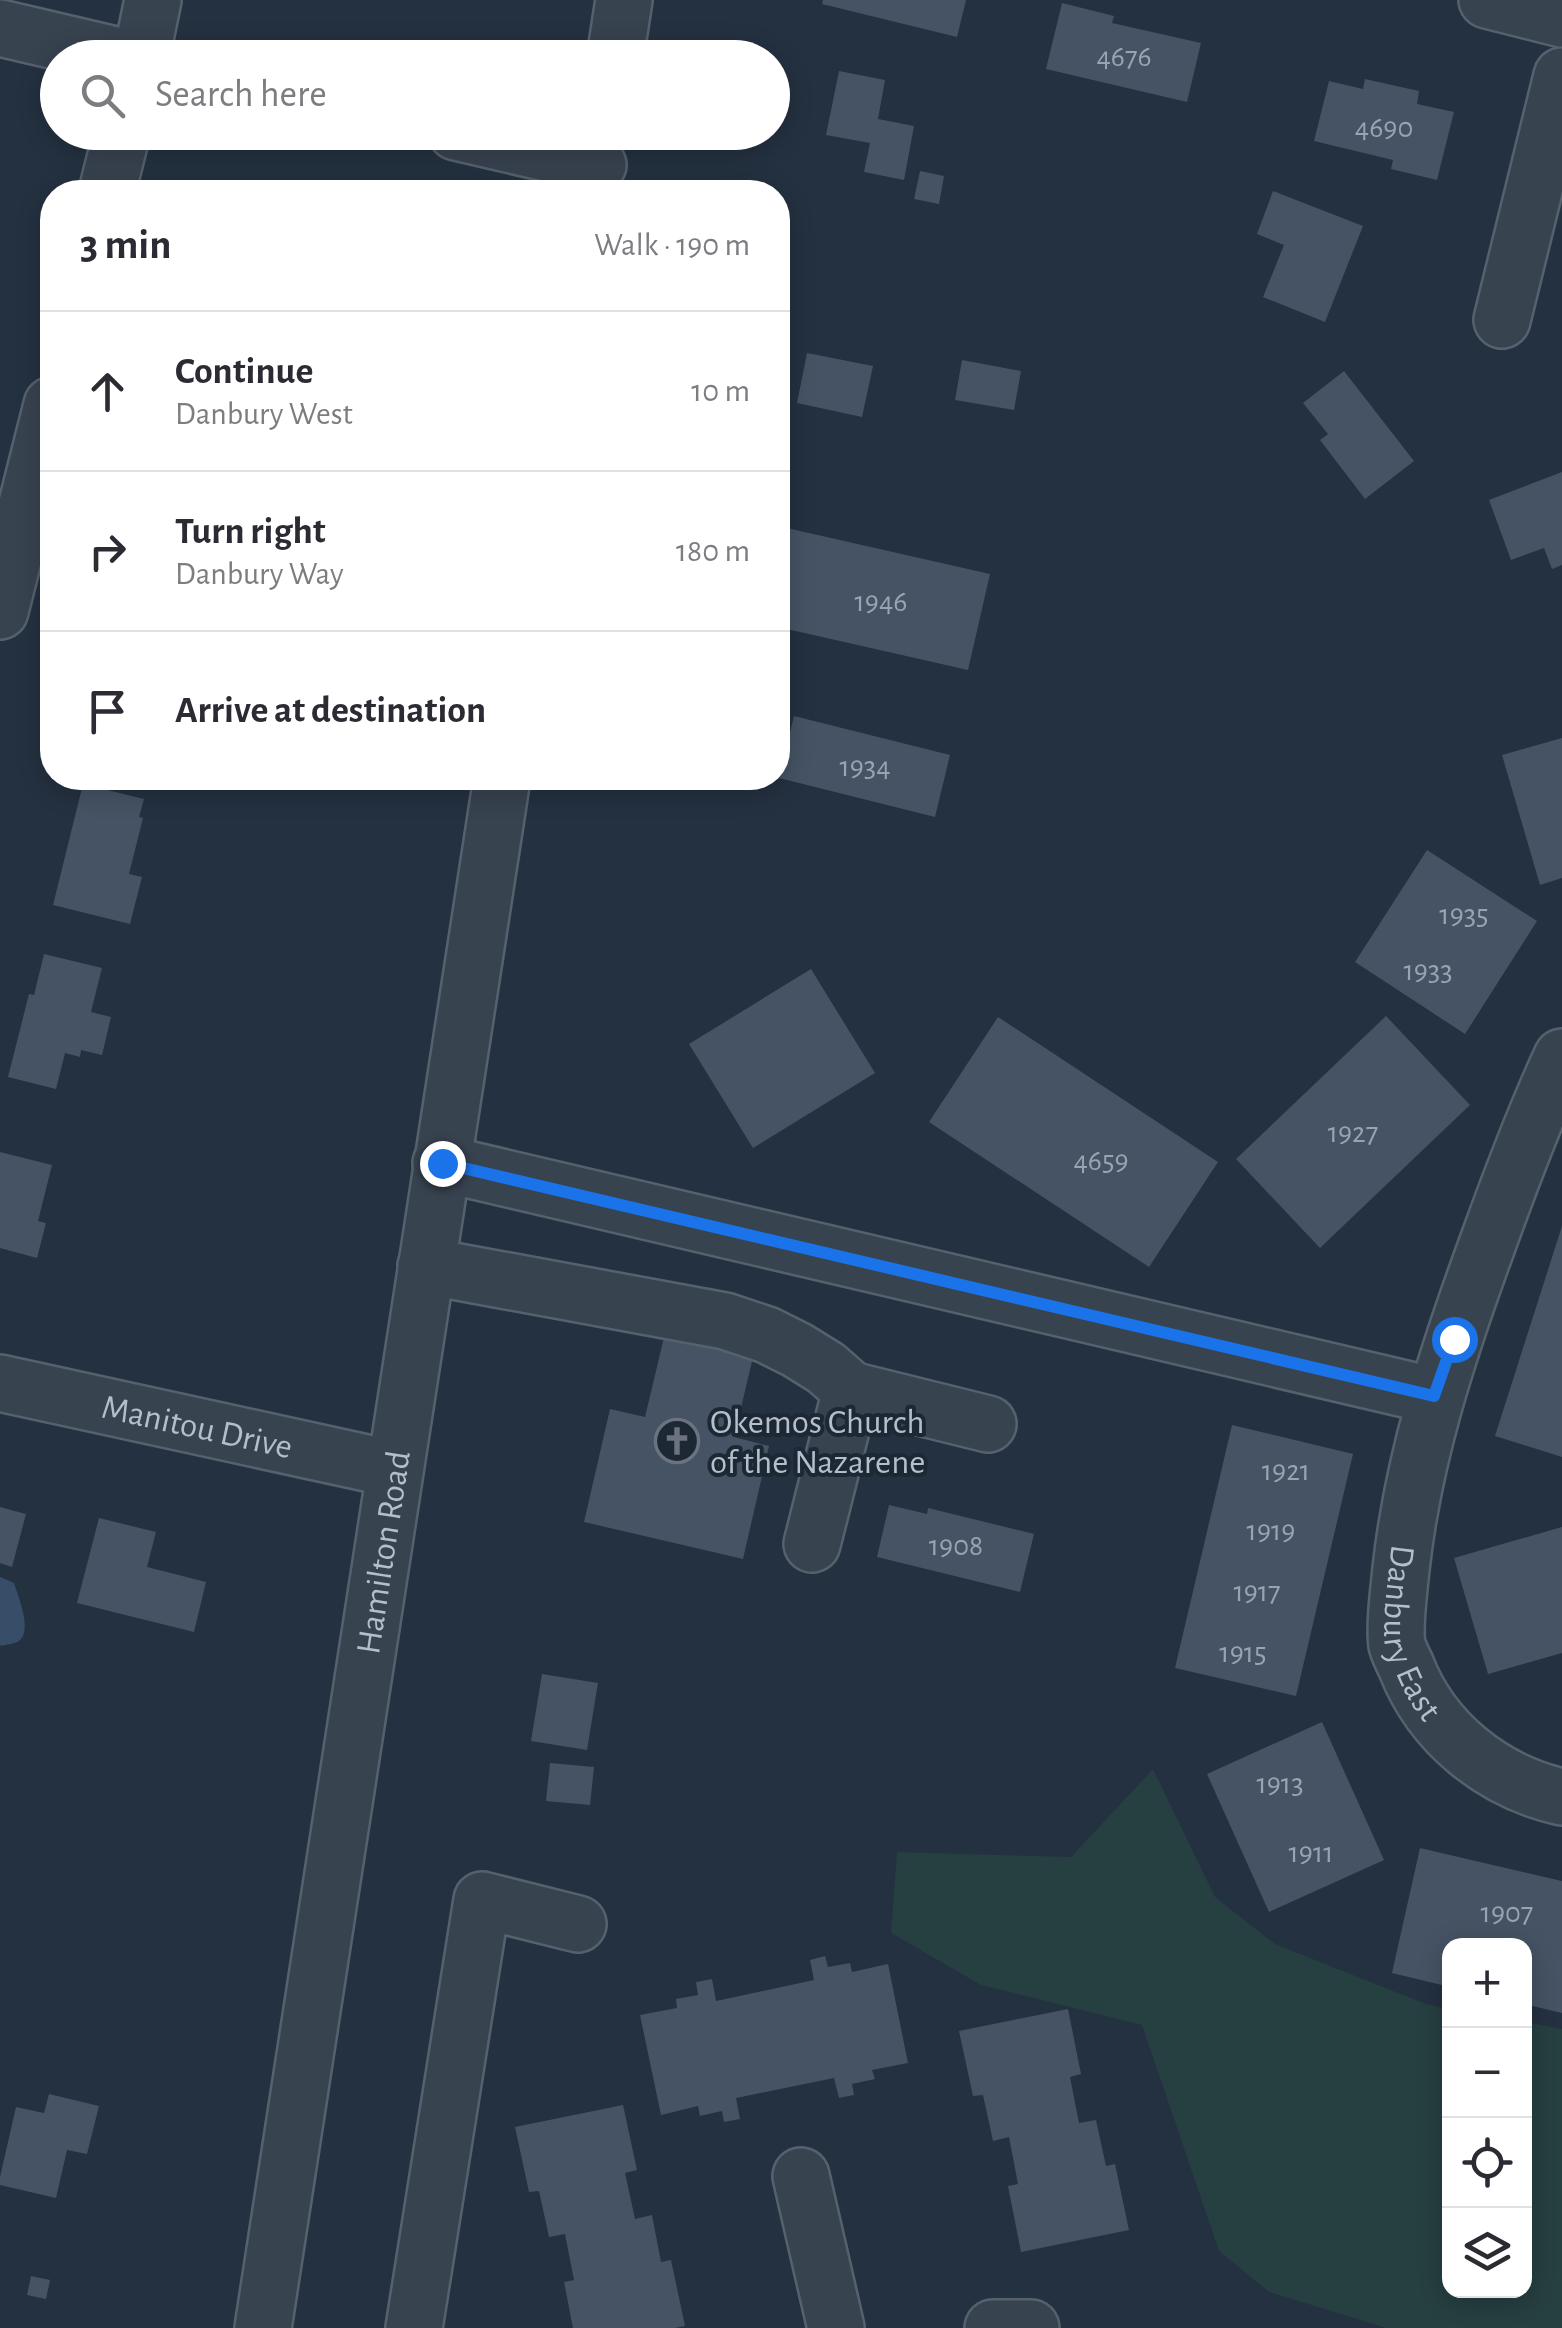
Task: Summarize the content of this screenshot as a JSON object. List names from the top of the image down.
{
  "streets": {
    "street": ["Manitou Drive", "Hamilton Road", "Danbury East"]
  },
  "crossings": [
    ["Manitou Drive", "Hamilton Road"]
  ],
  "places": {
    "church": ["Okemos Church of the Nazarene"]
  },
  "house_numbers": [
    "4676",
    "4690",
    "1946",
    "1934",
    "1935",
    "1933",
    "1927",
    "4659",
    "1921",
    "1919",
    "1908",
    "1917",
    "1915",
    "1913",
    "1911",
    "1907"
  ],
  "page": {
    "search": "Search here",
    "heading": ["3 min", "Walk · 190 m"],
    "list": [
      ["Continue", "Danbury West", "10 m"],
      ["Turn right", "Danbury Way", "180 m"],
      "Arrive at destination"
    ],
    "map_buttons": ["+", "−"]
  }
}
